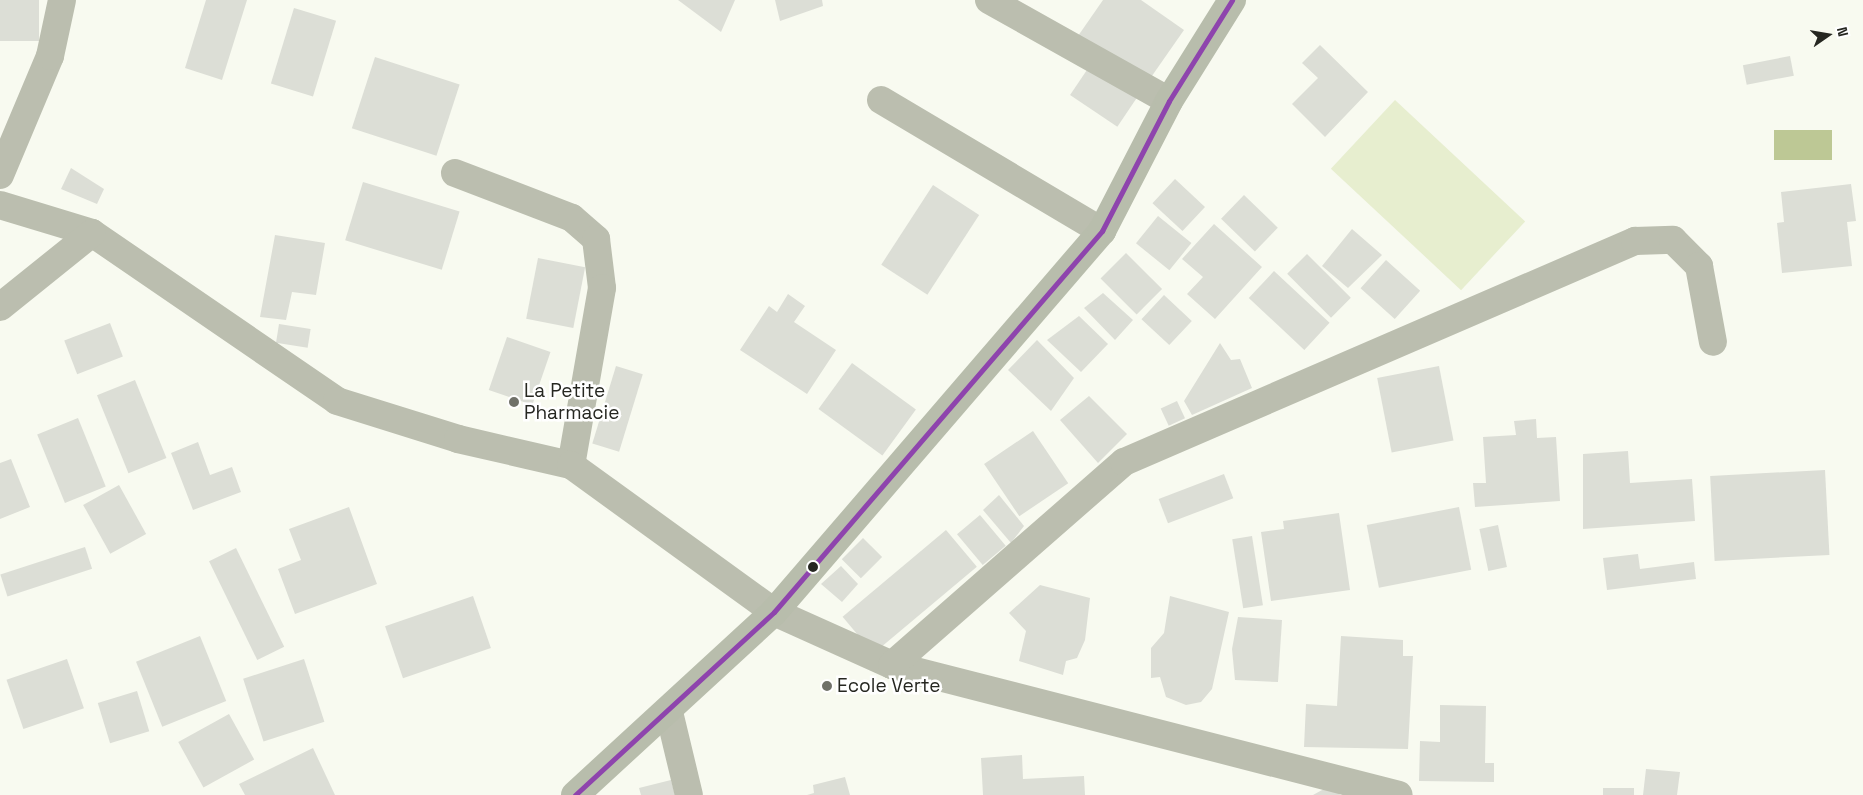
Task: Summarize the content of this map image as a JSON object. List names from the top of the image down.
{
  "places": ["La Petite Pharmacie", "Ecole Verte"],
  "north": "right"
}
